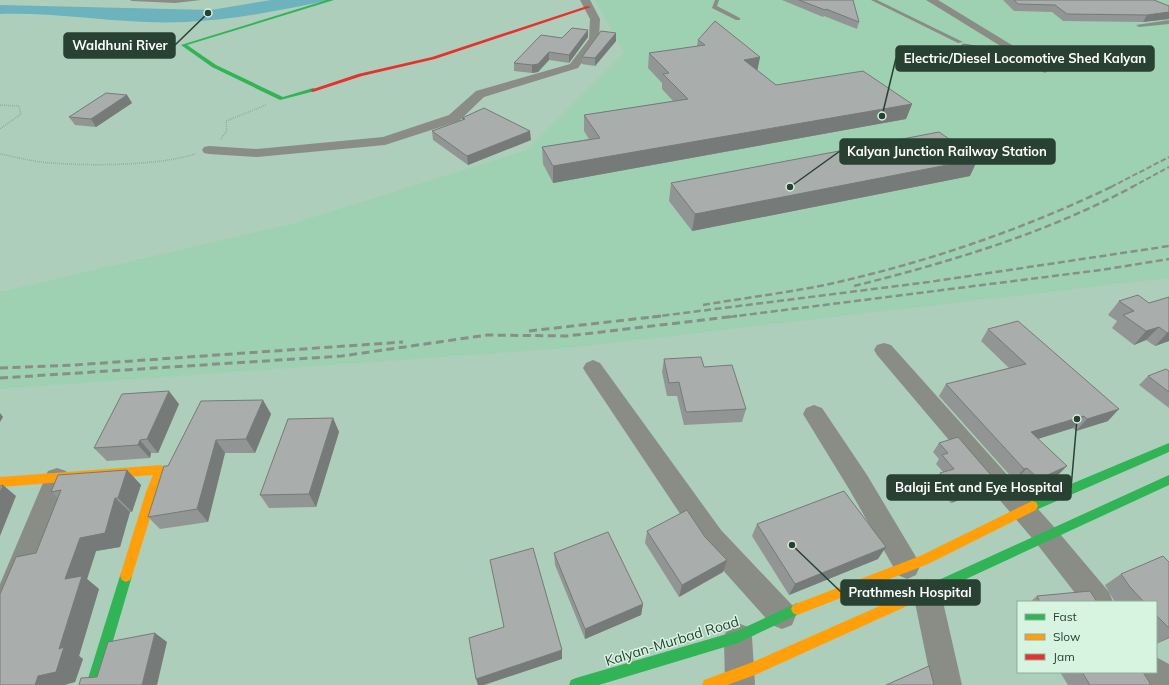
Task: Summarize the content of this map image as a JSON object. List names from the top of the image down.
{
  "streets": {
    "street": ["Kalyan-Murbad Road"]
  },
  "places": [
    "Waldhuni River",
    "Electric/Diesel Locomotive Shed Kalyan",
    "Kalyan Junction Railway Station",
    "Balaji Ent and Eye Hospital",
    "Prathmesh Hospital"
  ],
  "legend": ["Fast", "Slow", "Jam"]
}
